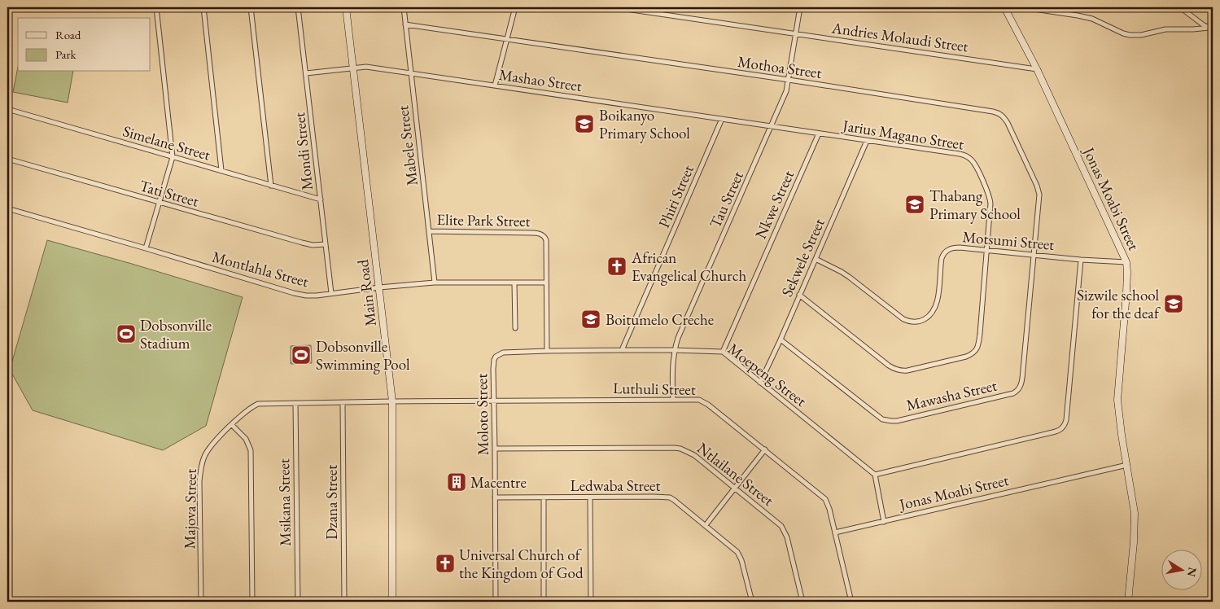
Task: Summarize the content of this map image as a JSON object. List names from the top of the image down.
{
  "streets": {
    "street": [
      "Andries Molaudi Street",
      "Mothoa Street",
      "Mashao Street",
      "Jarius Magano Street",
      "Simelane Street",
      "Mabele Street",
      "Mondi Street",
      "Tati Street",
      "Phiri Street",
      "Jonas Moabi Street",
      "Tau Street",
      "Nkwe Street",
      "Elite Park Street",
      "Motsumi Street",
      "Sekwele Street",
      "Montlahla Street",
      "Main Road",
      "Moepeng Street",
      "Luthuli Street",
      "Mawasha Street",
      "Moloto Street",
      "Ntlailane Street",
      "Ledwaba Street",
      "Msikana Street",
      "Dzana Street",
      "Majova Street"
    ]
  },
  "crossings": [
    ["Andries Molaudi Street", "Jonas Moabi Street"],
    ["Andries Molaudi Street", "Tau Street"],
    ["Mothoa Street", "Mabele Street"],
    ["Mothoa Street", "Tau Street"],
    ["Mothoa Street", "Motsumi Street"],
    ["Mothoa Street", "Mawasha Street"],
    ["Mashao Street", "Jarius Magano Street"],
    ["Mashao Street", "Mabele Street"],
    ["Mashao Street", "Mondi Street"],
    ["Mashao Street", "Phiri Street"],
    ["Mashao Street", "Tau Street"],
    ["Mashao Street", "Main Road"],
    ["Jarius Magano Street", "Tau Street"],
    ["Jarius Magano Street", "Nkwe Street"],
    ["Jarius Magano Street", "Motsumi Street"],
    ["Jarius Magano Street", "Sekwele Street"],
    ["Simelane Street", "Mondi Street"],
    ["Mabele Street", "Elite Park Street"],
    ["Mabele Street", "Montlahla Street"],
    ["Mondi Street", "Tati Street"],
    ["Mondi Street", "Montlahla Street"],
    ["Phiri Street", "Moepeng Street"],
    ["Jonas Moabi Street", "Motsumi Street"],
    ["Jonas Moabi Street", "Luthuli Street"],
    ["Tau Street", "Moepeng Street"],
    ["Tau Street", "Luthuli Street"],
    ["Nkwe Street", "Moepeng Street"],
    ["Elite Park Street", "Montlahla Street"],
    ["Elite Park Street", "Moepeng Street"],
    ["Motsumi Street", "Sekwele Street"],
    ["Motsumi Street", "Mawasha Street"],
    ["Sekwele Street", "Moepeng Street"],
    ["Sekwele Street", "Mawasha Street"],
    ["Montlahla Street", "Main Road"],
    ["Main Road", "Luthuli Street"],
    ["Main Road", "Majova Street"],
    ["Moepeng Street", "Moloto Street"],
    ["Luthuli Street", "Moloto Street"],
    ["Luthuli Street", "Majova Street"],
    ["Moloto Street", "Ntlailane Street"],
    ["Moloto Street", "Ledwaba Street"],
    ["Msikana Street", "Majova Street"],
    ["Dzana Street", "Majova Street"]
  ],
  "places": {
    "school or university": [
      "Boikanyo Primary School",
      "Thabang Primary School",
      "Sizwile school for the deaf",
      "Boitumelo Creche"
    ],
    "church": ["African Evangelical Church", "Universal Church of the Kingdom of God"],
    "sports": ["Dobsonville Stadium", "Dobsonville Swimming Pool"],
    "building": ["Macentre"]
  },
  "legend": ["Road", "Park"],
  "north": "right"
}
